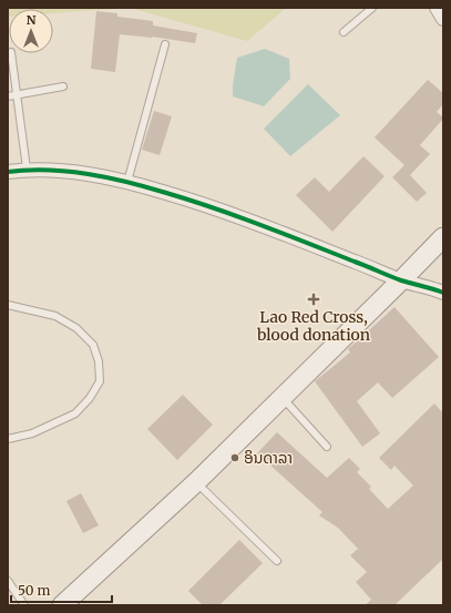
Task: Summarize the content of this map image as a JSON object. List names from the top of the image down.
{
  "places": {
    "health": ["Lao Red Cross, blood donation"],
    "other": ["ອິນດາລາ"]
  },
  "scale_bar": "50 m",
  "north": "top"
}
